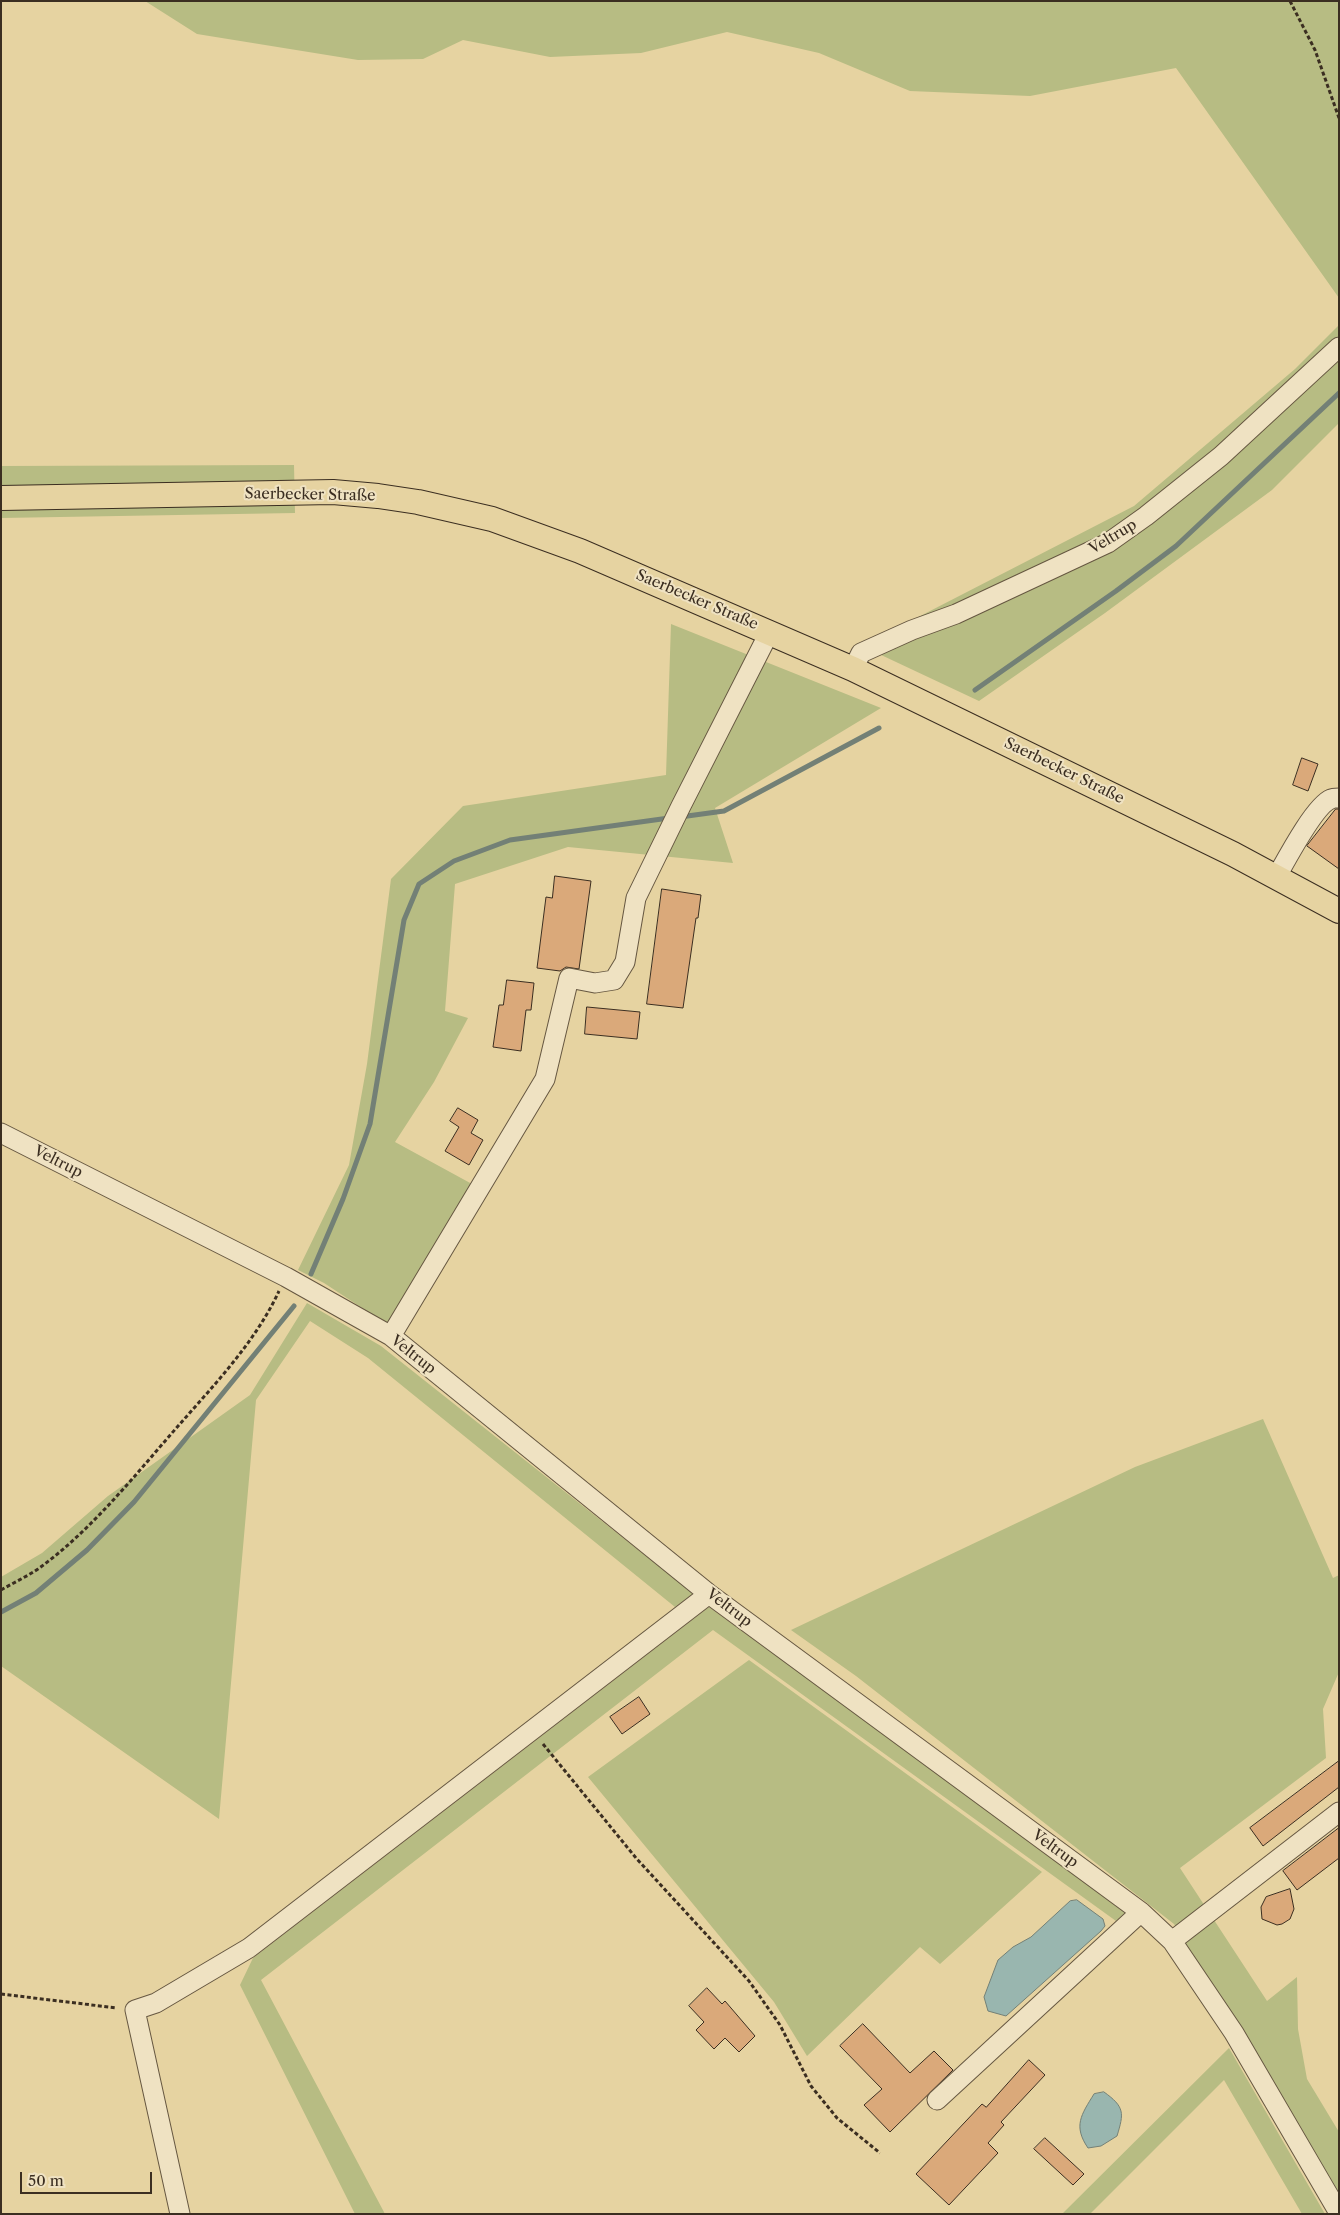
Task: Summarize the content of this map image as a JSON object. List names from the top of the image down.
{
  "streets": {
    "main road": ["Saerbecker Straße"],
    "street": ["Veltrup"]
  },
  "crossings": [
    ["Saerbecker Straße", "Veltrup"]
  ],
  "scale_bar": "50 m"
}
